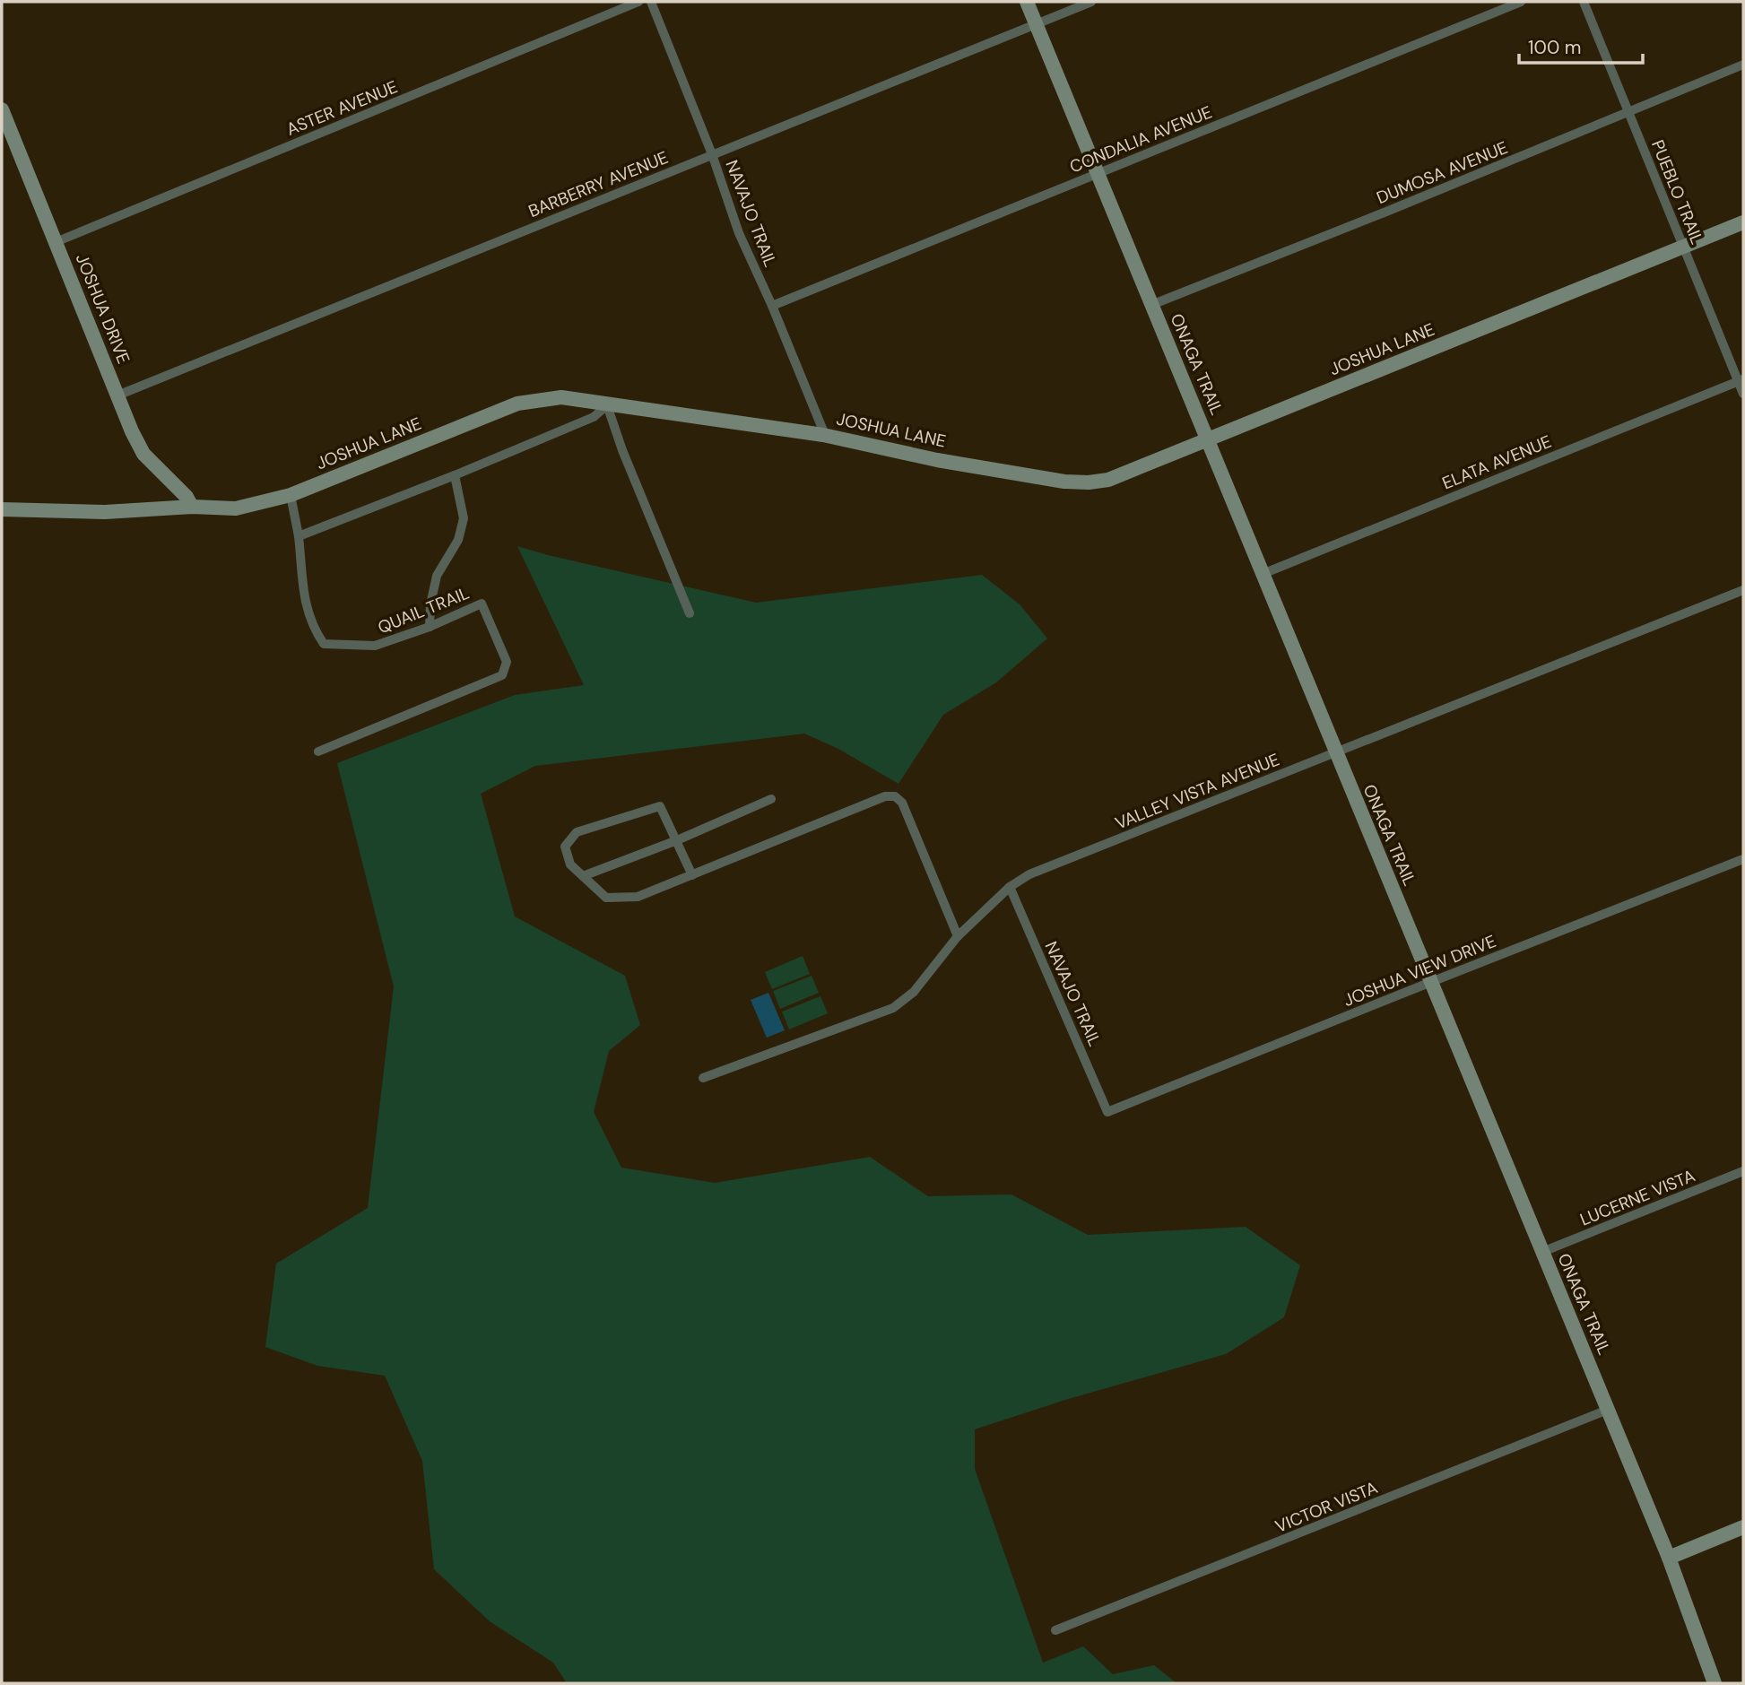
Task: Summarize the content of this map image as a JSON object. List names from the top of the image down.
{
  "streets": {
    "street": [
      "ASTER AVENUE",
      "CONDALIA AVENUE",
      "DUMOSA AVENUE",
      "BARBERRY AVENUE",
      "PUEBLO TRAIL",
      "NAVAJO TRAIL",
      "JOSHUA DRIVE",
      "JOSHUA LANE",
      "ONAGA TRAIL",
      "ELATA AVENUE",
      "QUAIL TRAIL",
      "VALLEY VISTA AVENUE",
      "JOSHUA VIEW DRIVE",
      "LUCERNE VISTA",
      "VICTOR VISTA"
    ]
  },
  "crossings": [
    ["ASTER AVENUE", "JOSHUA DRIVE"],
    ["CONDALIA AVENUE", "NAVAJO TRAIL"],
    ["CONDALIA AVENUE", "ONAGA TRAIL"],
    ["DUMOSA AVENUE", "PUEBLO TRAIL"],
    ["DUMOSA AVENUE", "ONAGA TRAIL"],
    ["BARBERRY AVENUE", "NAVAJO TRAIL"],
    ["BARBERRY AVENUE", "JOSHUA DRIVE"],
    ["BARBERRY AVENUE", "ONAGA TRAIL"],
    ["PUEBLO TRAIL", "JOSHUA LANE"],
    ["PUEBLO TRAIL", "ELATA AVENUE"],
    ["NAVAJO TRAIL", "JOSHUA LANE"],
    ["NAVAJO TRAIL", "VALLEY VISTA AVENUE"],
    ["NAVAJO TRAIL", "JOSHUA VIEW DRIVE"],
    ["JOSHUA DRIVE", "JOSHUA LANE"],
    ["JOSHUA LANE", "ONAGA TRAIL"],
    ["ONAGA TRAIL", "ELATA AVENUE"],
    ["ONAGA TRAIL", "VALLEY VISTA AVENUE"],
    ["ONAGA TRAIL", "JOSHUA VIEW DRIVE"],
    ["ONAGA TRAIL", "LUCERNE VISTA"],
    ["ONAGA TRAIL", "VICTOR VISTA"]
  ],
  "scale_bar": "100 m"
}
